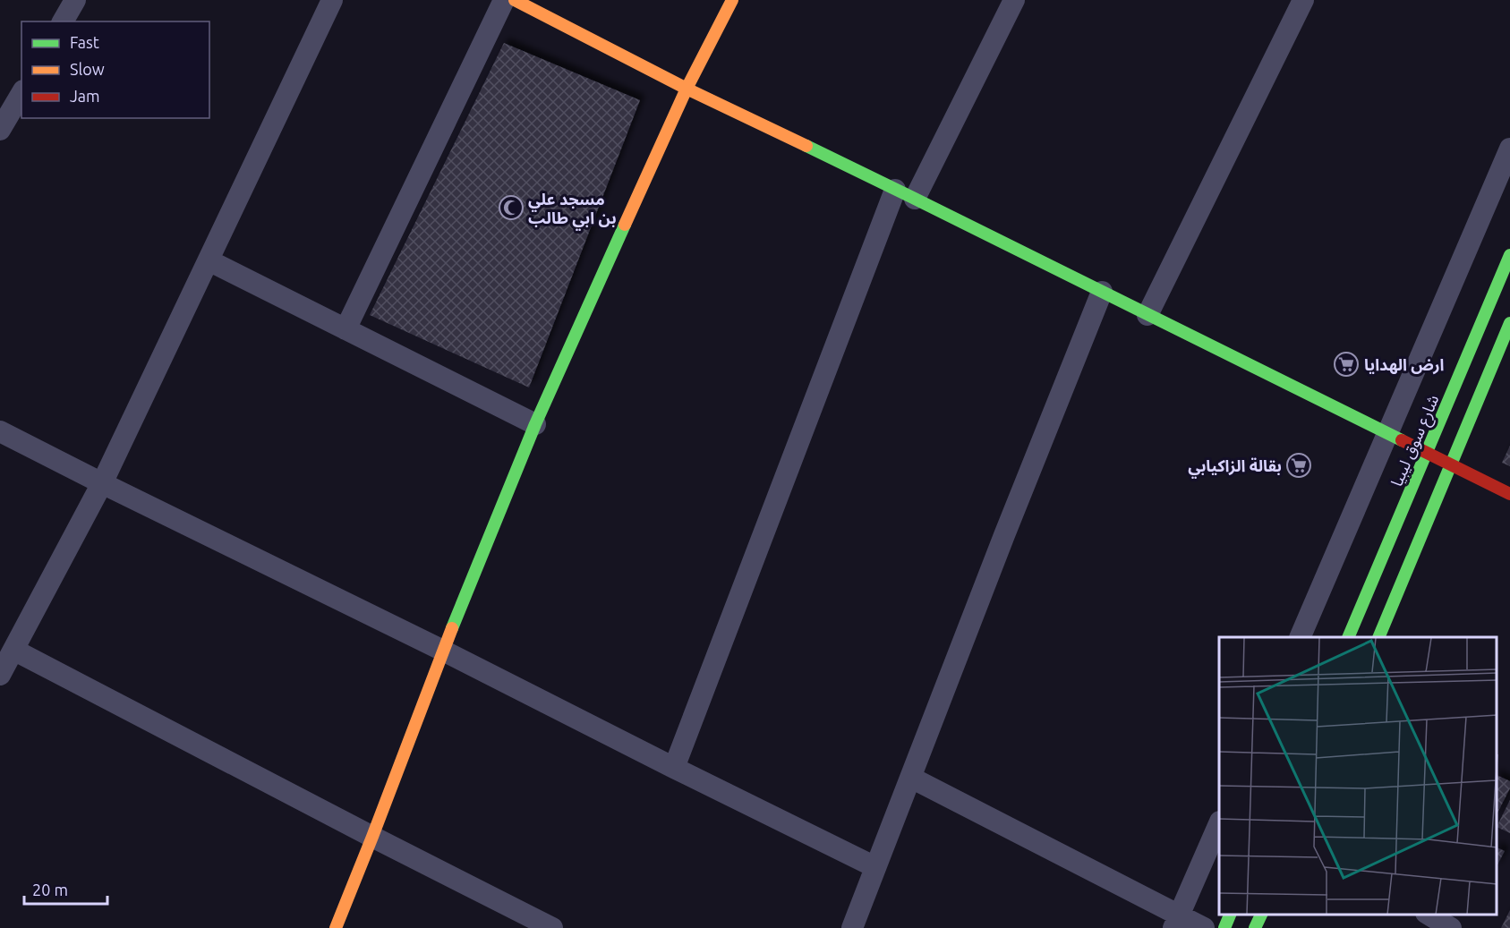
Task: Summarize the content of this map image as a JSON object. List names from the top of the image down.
{
  "streets": {
    "street": ["شارع سوق ليبيا"]
  },
  "places": {
    "mosque": ["مسجد علي بن ابي طالب"],
    "supermarket": ["ارض الهدايا", "بقالة الزاكيابي"]
  },
  "legend": ["Fast", "Slow", "Jam"],
  "scale_bar": "20 m"
}
